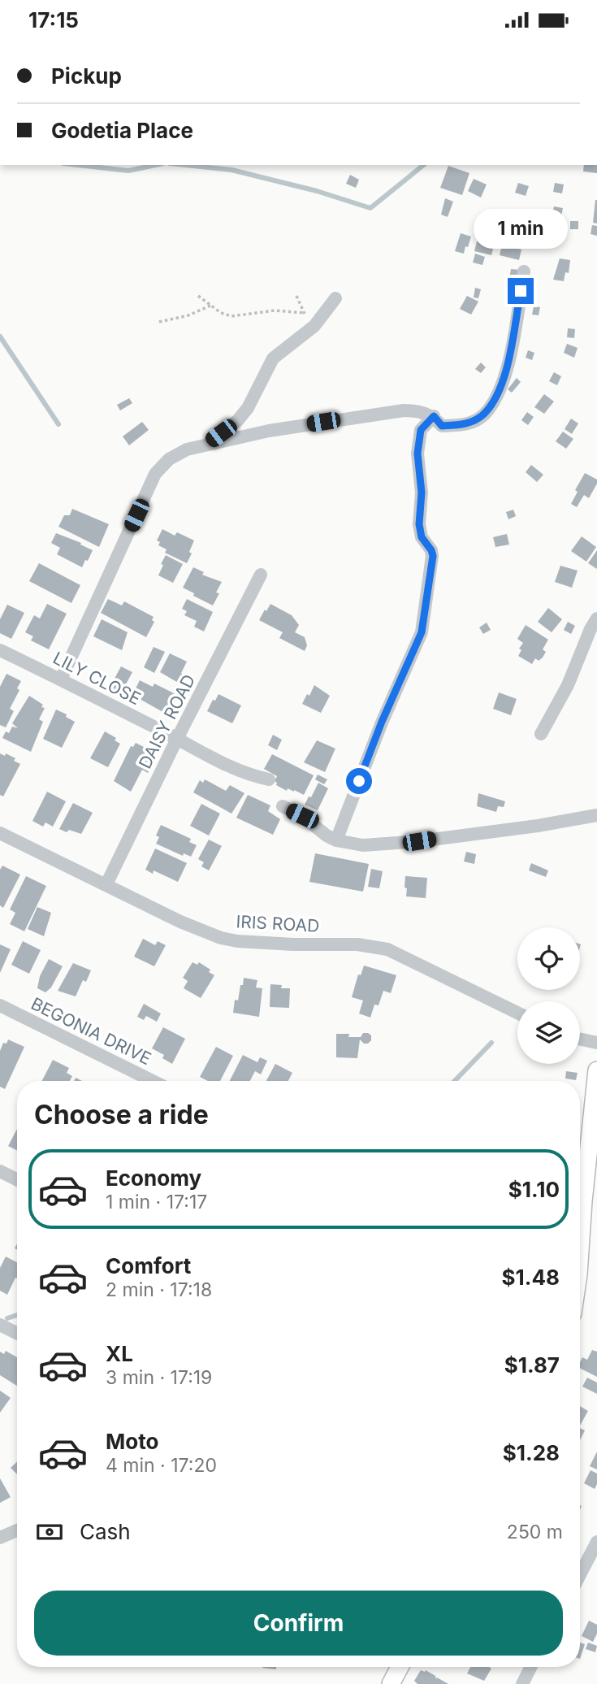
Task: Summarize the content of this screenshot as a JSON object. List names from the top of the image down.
{
  "streets": {
    "street": [
      "LILY CLOSE",
      "DAISY ROAD",
      "IRIS ROAD",
      "BEGONIA DRIVE"
    ]
  },
  "crossings": [
    ["LILY CLOSE", "DAISY ROAD"],
    ["DAISY ROAD", "IRIS ROAD"]
  ],
  "page": {
    "status": "17:15",
    "banner": ["Pickup", "Godetia Place"],
    "bubble": "1 min",
    "heading": "Choose a ride",
    "list": [
      {
        "name": "Economy",
        "note": "1 min · 17:17",
        "value": "$1.10"
      },
      {
        "name": "Comfort",
        "note": "2 min · 17:18",
        "value": "$1.48"
      },
      {
        "name": "XL",
        "note": "3 min · 17:19",
        "value": "$1.87"
      },
      {
        "name": "Moto",
        "note": "4 min · 17:20",
        "value": "$1.28"
      }
    ],
    "pay": ["Cash", "250 m"],
    "buttons": "Confirm"
  }
}
